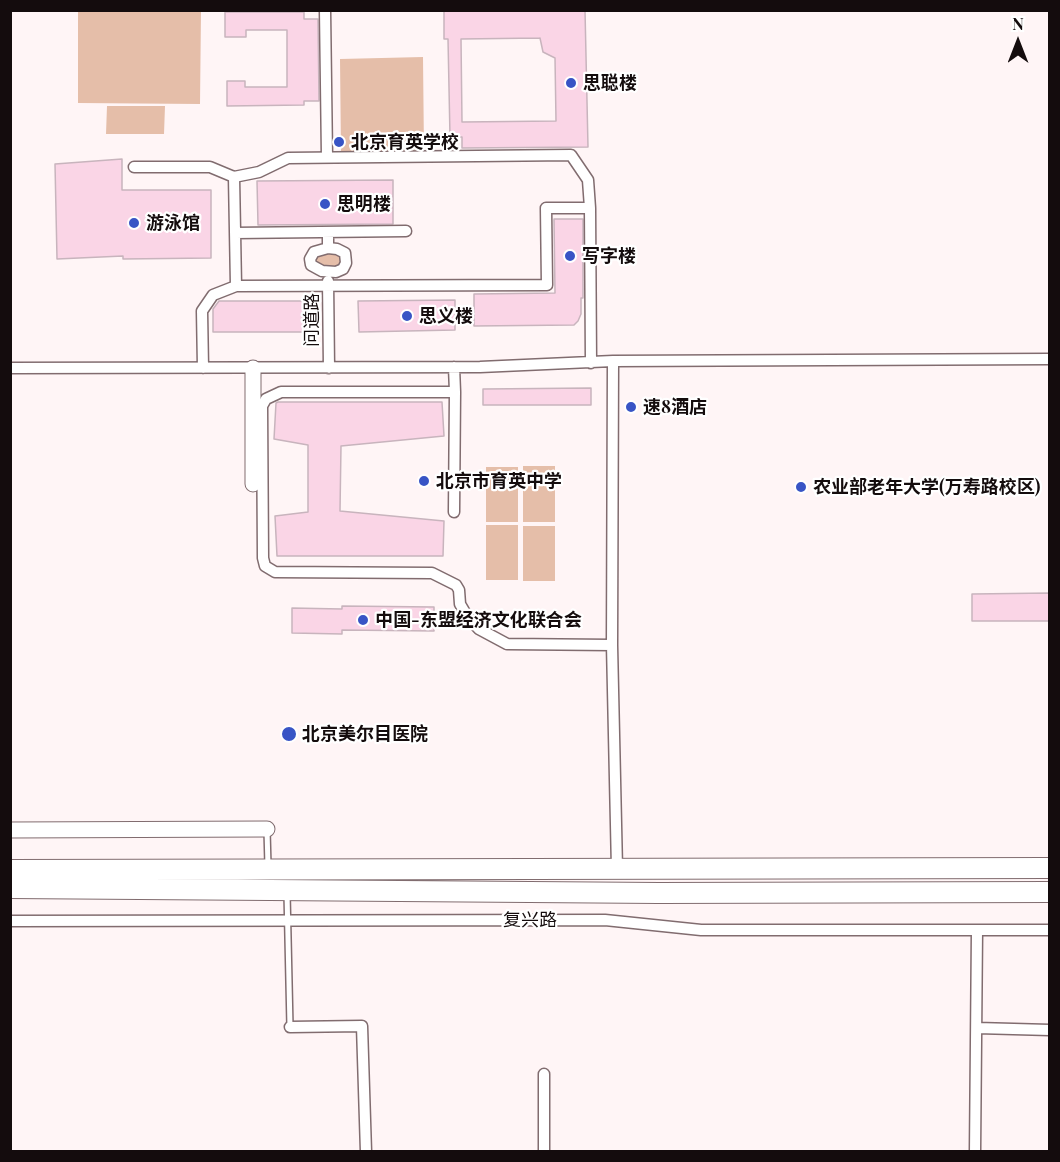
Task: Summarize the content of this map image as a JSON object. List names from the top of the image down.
{
  "streets": {
    "highway": ["复兴路"],
    "street": ["问道路"]
  },
  "places": [
    "思聪楼",
    "北京育英学校",
    "思明楼",
    "游泳馆",
    "写字楼",
    "思义楼",
    "速8酒店",
    "北京市育英中学",
    "农业部老年大学(万寿路校区)",
    "中国-东盟经济文化联合会",
    "北京美尔目医院"
  ],
  "north": "top"
}
